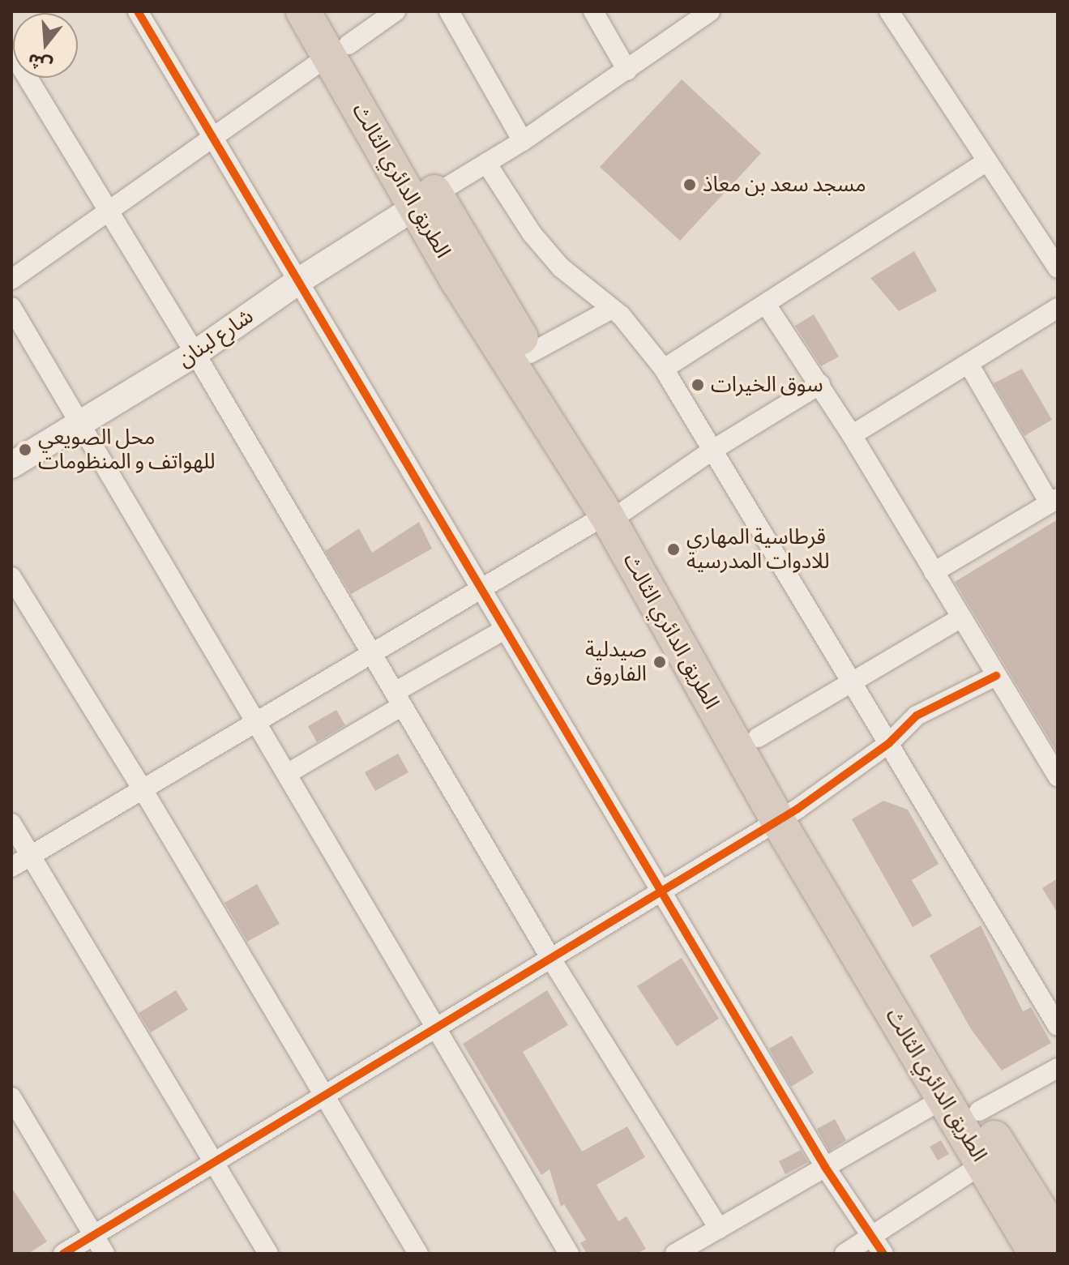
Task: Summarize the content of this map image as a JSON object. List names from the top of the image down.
{
  "streets": {
    "highway": ["الطريق الدائري الثالث"],
    "street": ["شارع لبنان"]
  },
  "crossings": [
    ["الطريق الدائري الثالث", "شارع لبنان"]
  ],
  "places": [
    "مسجد سعد بن معاذ",
    "سوق الخيرات",
    "محل الصويعي للهواتف و المنظومات",
    "قرطاسية المهاري للادوات المدرسية",
    "صيدلية الفاروق"
  ],
  "north": "bottom"
}
